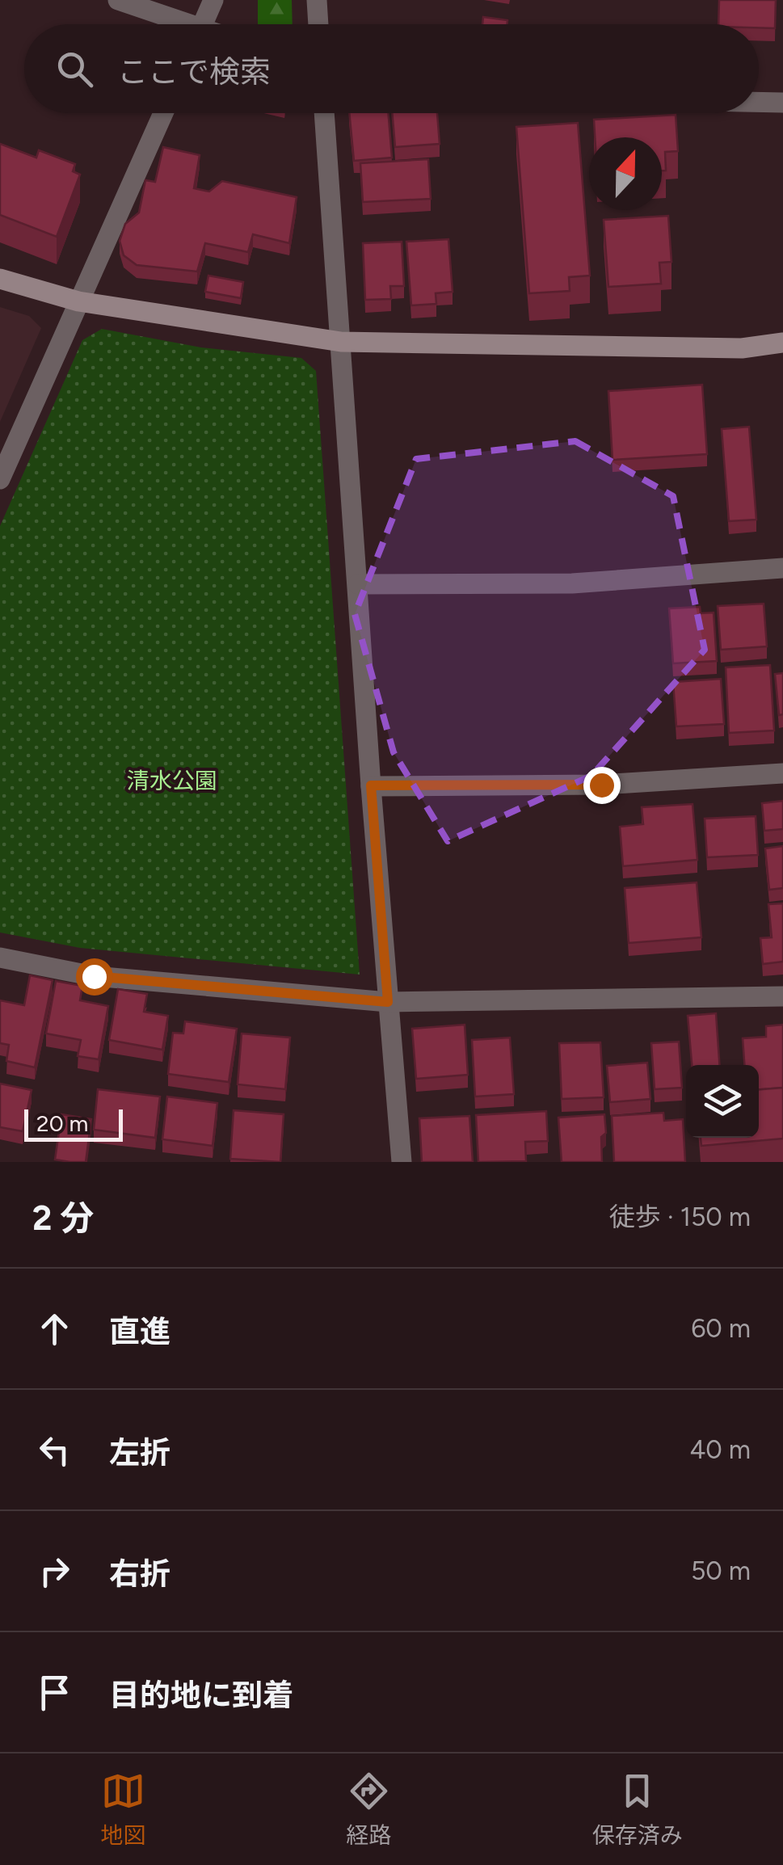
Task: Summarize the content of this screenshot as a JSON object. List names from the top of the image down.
{
  "parks": ["清水公園"],
  "scale_bar": "20 m",
  "north": "top",
  "page": {
    "search": "ここで検索",
    "scale": "20 m",
    "heading": ["2 分", "徒歩 · 150 m"],
    "list": [
      ["直進", "60 m"],
      ["左折", "40 m"],
      ["右折", "50 m"],
      "目的地に到着"
    ],
    "nav": ["地図", "経路", "保存済み"]
  }
}
